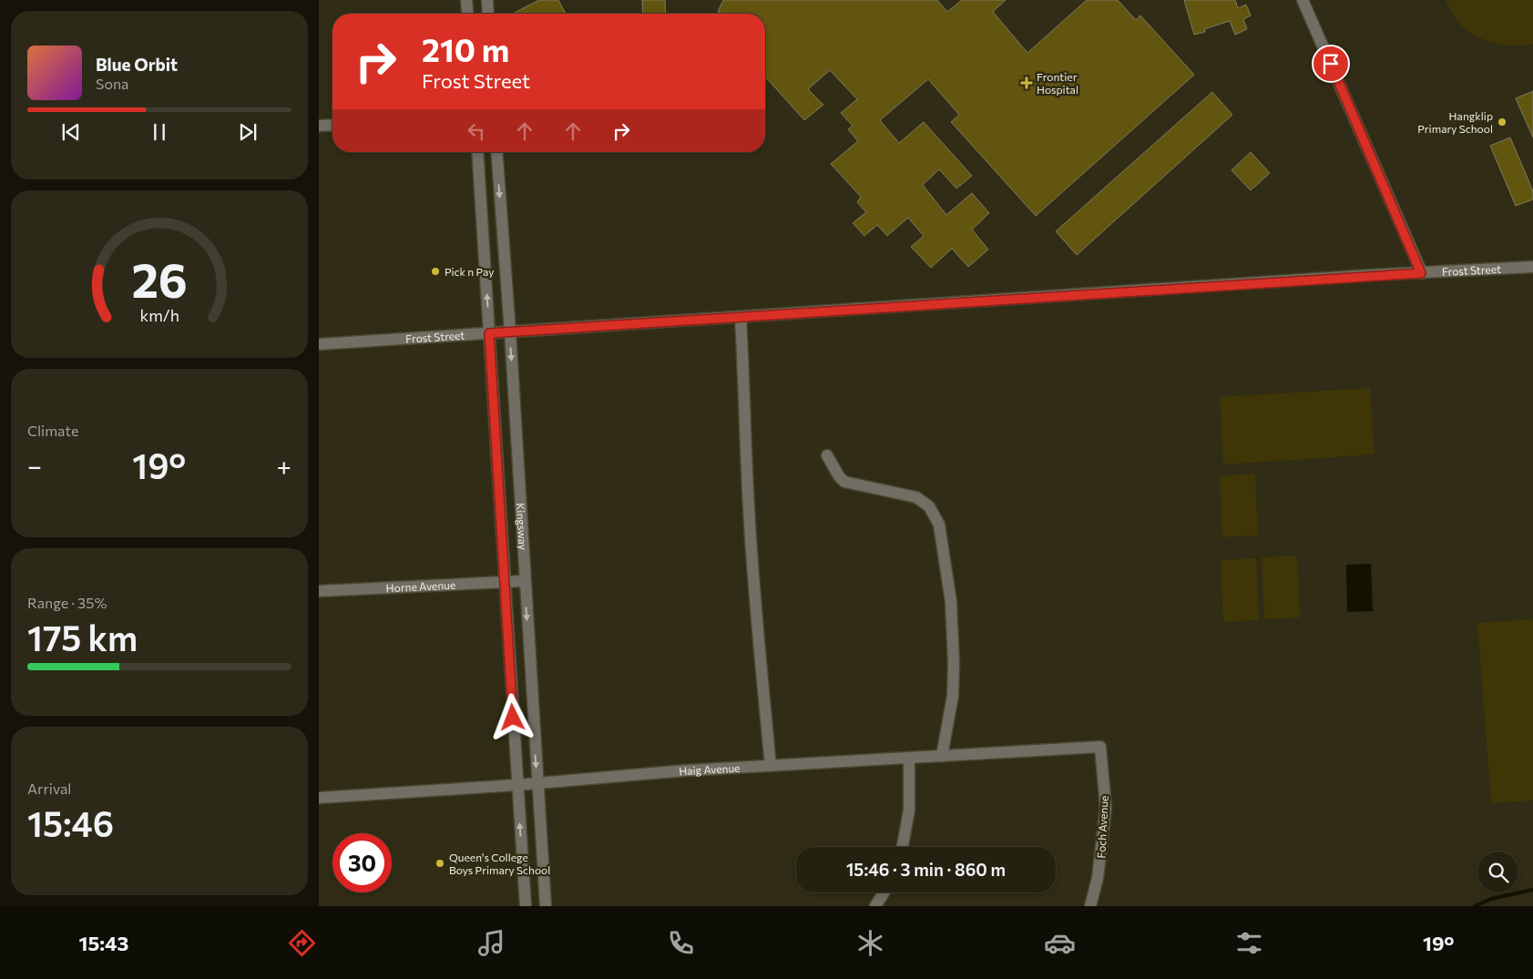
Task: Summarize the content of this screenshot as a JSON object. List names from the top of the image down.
{
  "streets": {
    "street": [
      "Frost Street",
      "Kingsway",
      "Horne Avenue",
      "Haig Avenue",
      "Foch Avenue"
    ]
  },
  "crossings": [
    ["Frost Street", "Kingsway"],
    ["Kingsway", "Horne Avenue"],
    ["Kingsway", "Haig Avenue"],
    ["Haig Avenue", "Foch Avenue"]
  ],
  "places": {
    "health": ["Frontier Hospital"],
    "other": ["Hangklip Primary School", "Pick n Pay", "Queen's College Boys Primary School"]
  },
  "page": {
    "turn": ["210 m", "Frost Street"],
    "song": ["Blue Orbit", "Sona"],
    "tile": [
      "Climate",
      ["Range · 35%", "175 km"],
      ["Arrival", "15:46"]
    ],
    "heat": ["−", "19°", "+"],
    "limit": "30",
    "trip": "15:46 · 3 min · 860 m",
    "tabs": ["15:43", "19°"],
    "gauge": ["26", "km/h"]
  }
}
